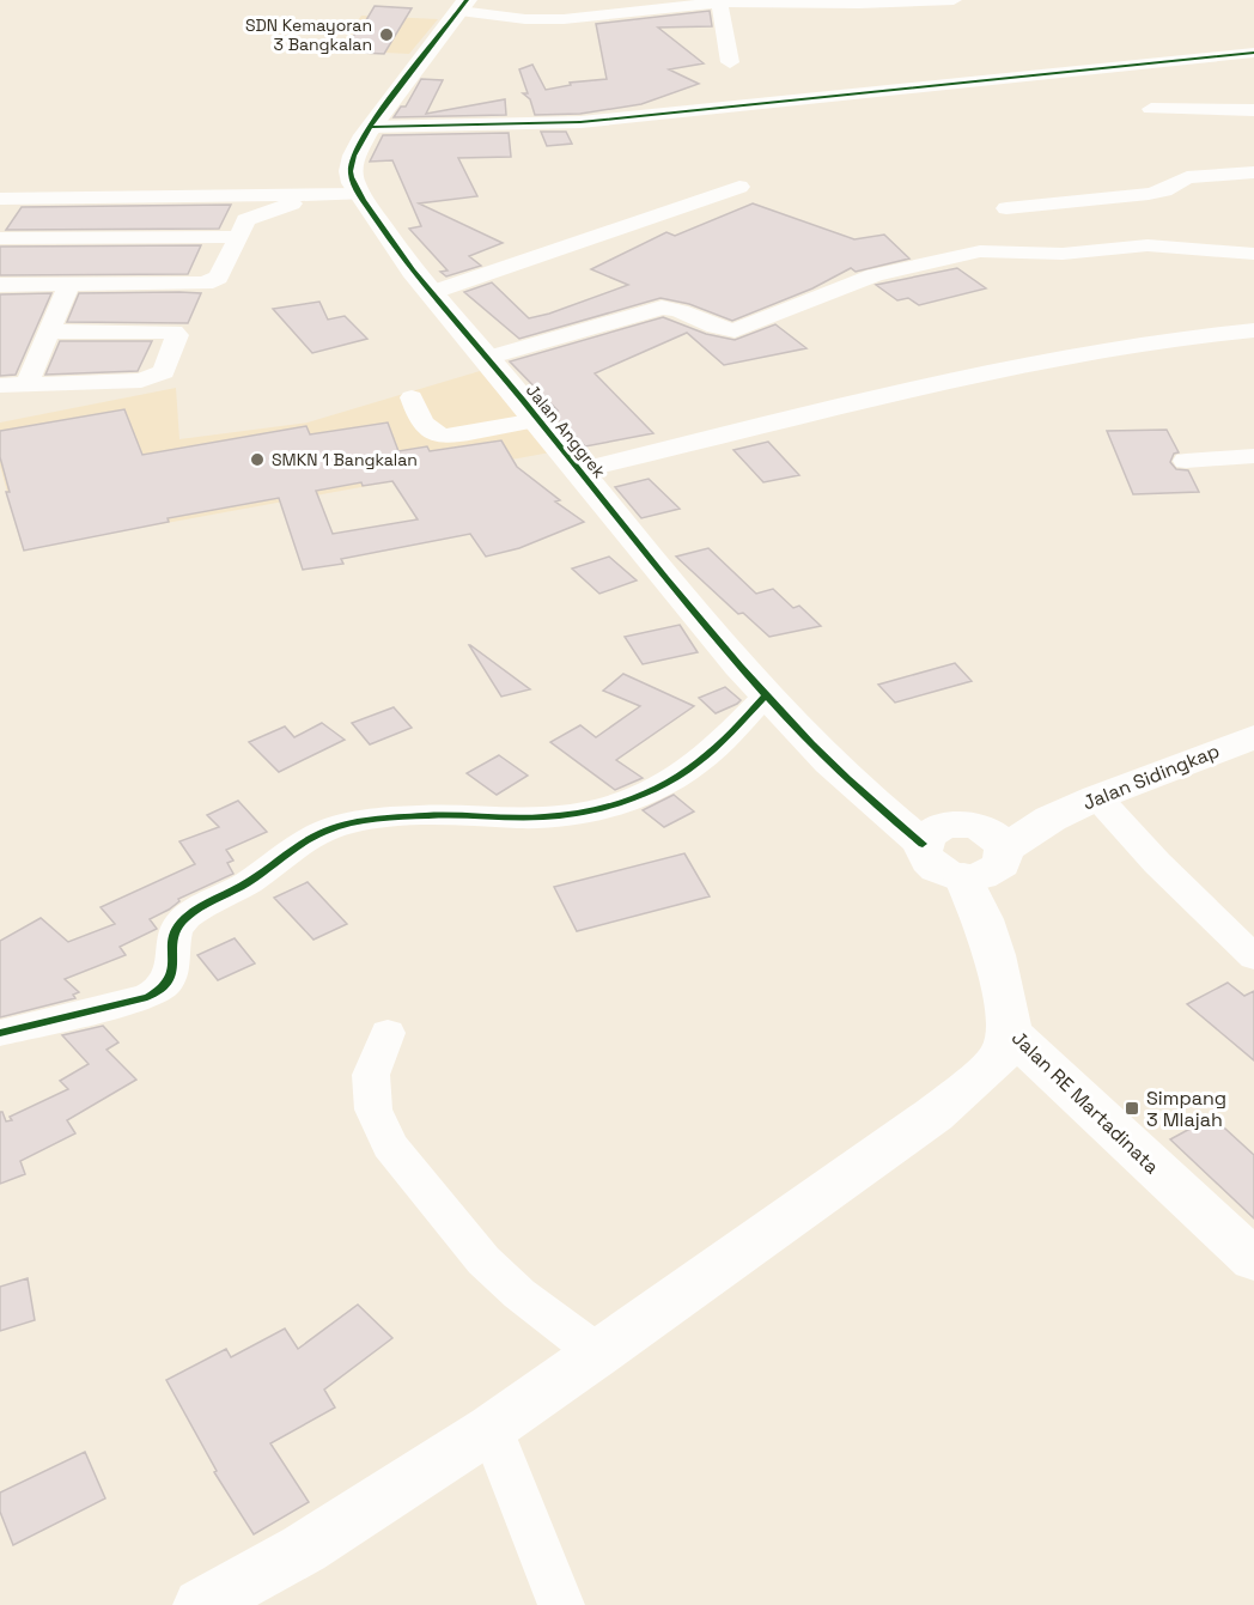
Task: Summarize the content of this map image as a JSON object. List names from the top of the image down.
{
  "streets": {
    "street": ["Jalan Anggrek", "Jalan Sidingkap", "Jalan RE Martadinata"]
  },
  "crossings": [
    ["Jalan Anggrek", "Jalan Sidingkap"],
    ["Jalan Anggrek", "Jalan RE Martadinata"],
    ["Jalan Sidingkap", "Jalan RE Martadinata"]
  ],
  "places": {
    "other": ["SDN Kemayoran 3 Bangkalan", "SMKN 1 Bangkalan"],
    "transit": ["Simpang 3 Mlajah"]
  }
}
